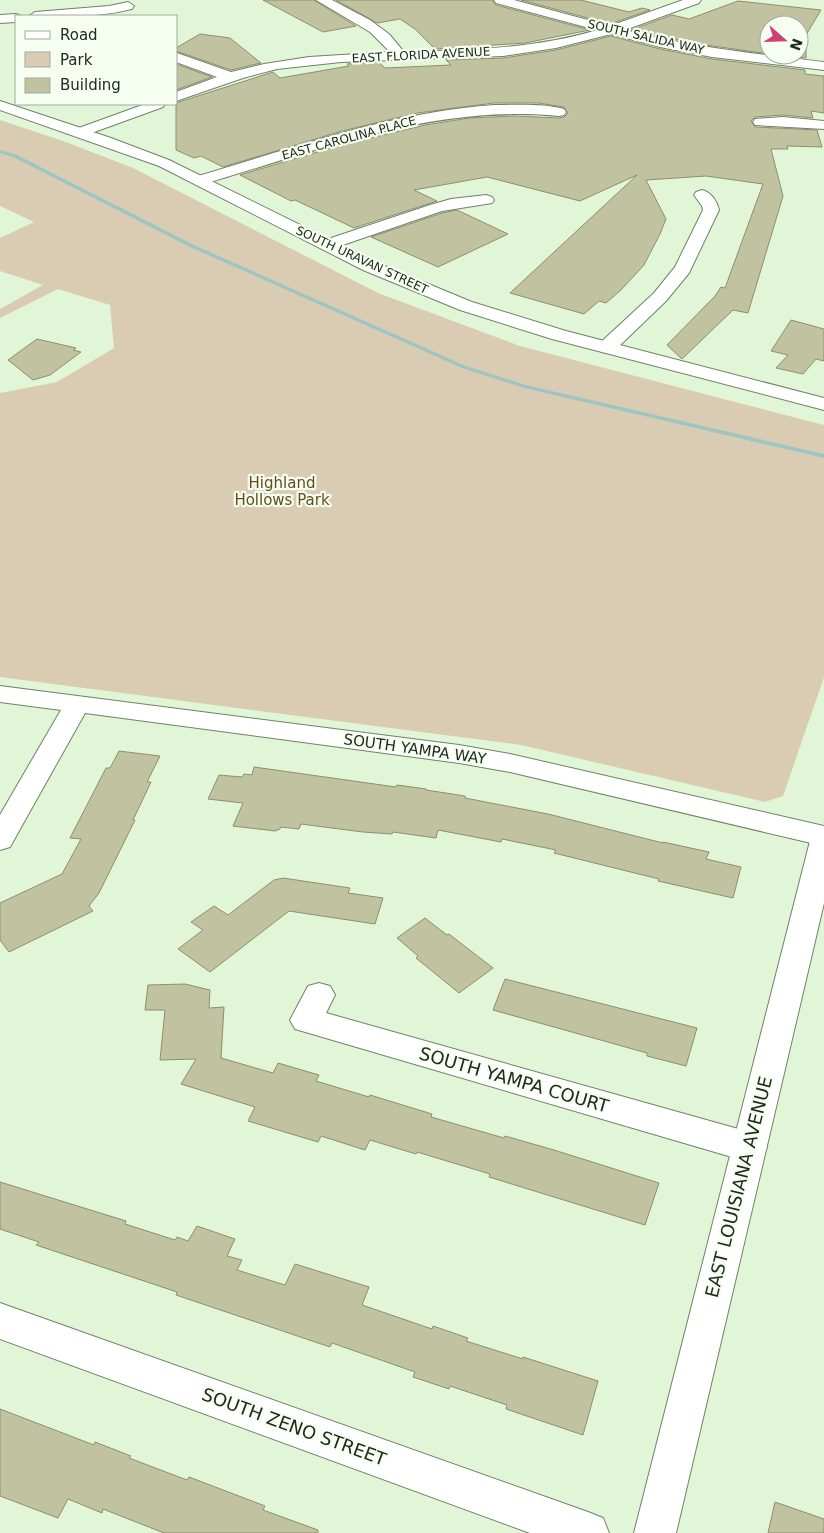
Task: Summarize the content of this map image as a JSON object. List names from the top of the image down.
{
  "streets": {
    "street": [
      "SOUTH SALIDA WAY",
      "EAST FLORIDA AVENUE",
      "EAST CAROLINA PLACE",
      "SOUTH URAVAN STREET",
      "SOUTH YAMPA WAY",
      "SOUTH YAMPA COURT",
      "EAST LOUISIANA AVENUE",
      "SOUTH ZENO STREET"
    ]
  },
  "crossings": [
    ["SOUTH SALIDA WAY", "EAST FLORIDA AVENUE"],
    ["EAST CAROLINA PLACE", "SOUTH URAVAN STREET"],
    ["SOUTH YAMPA COURT", "EAST LOUISIANA AVENUE"]
  ],
  "parks": ["Highland Hollows Park"],
  "legend": ["Road", "Park", "Building"],
  "north": "right"
}
